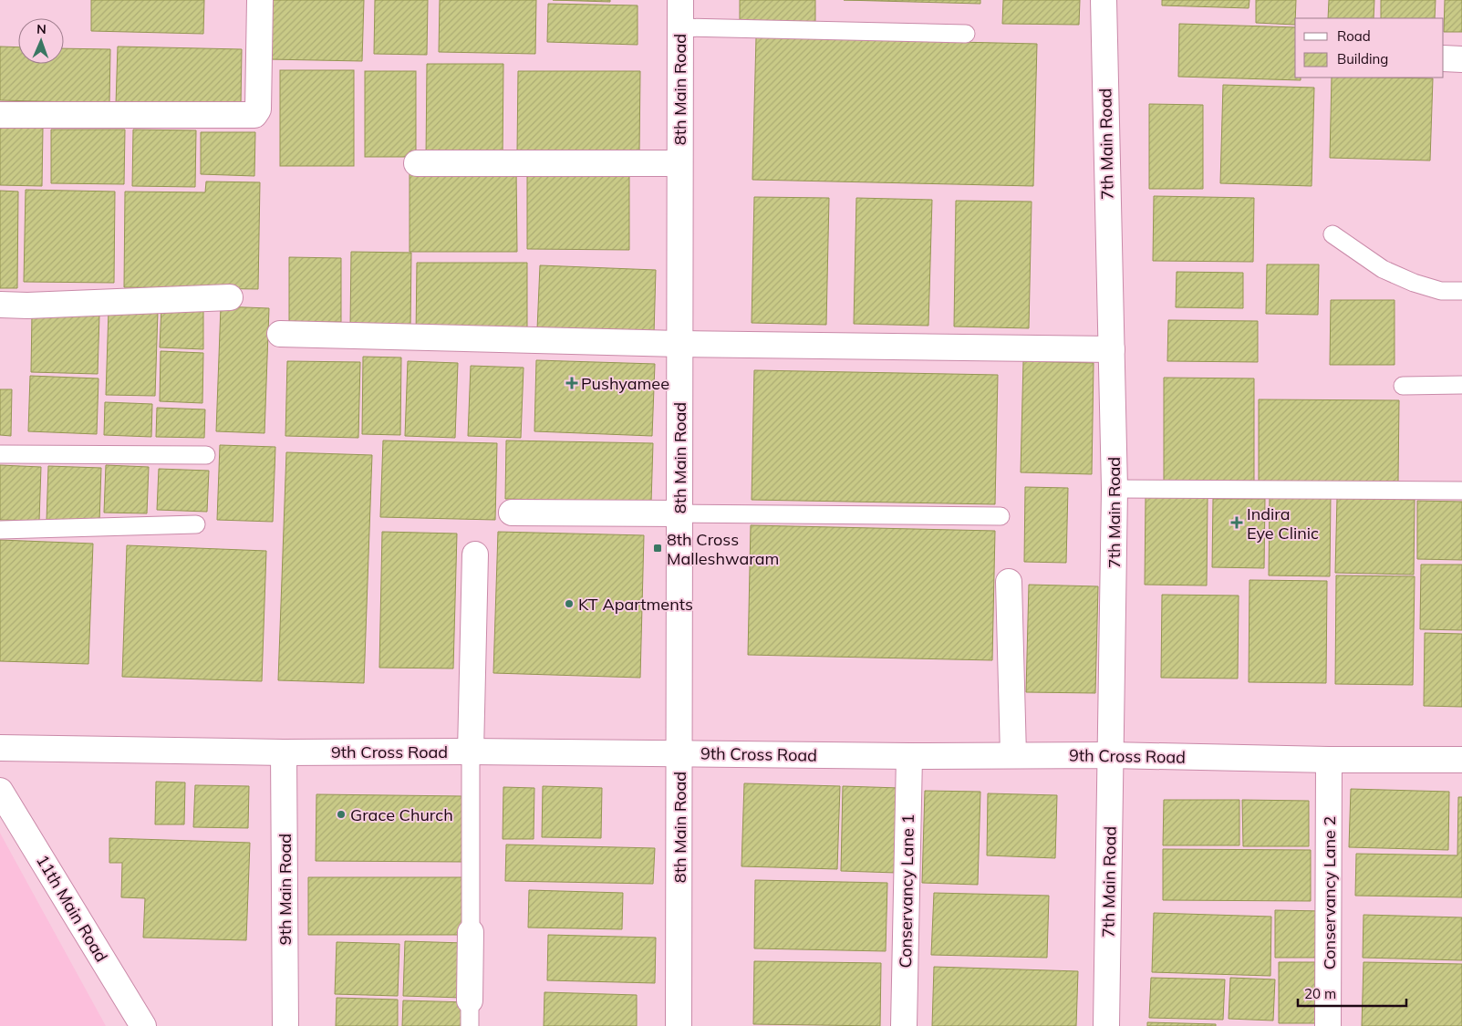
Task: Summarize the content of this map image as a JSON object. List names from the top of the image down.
{
  "streets": {
    "street": [
      "8th Main Road",
      "7th Main Road",
      "9th Cross Road",
      "9th Main Road",
      "Conservancy Lane 1",
      "Conservancy Lane 2",
      "11th Main Road"
    ]
  },
  "crossings": [
    ["8th Main Road", "9th Cross Road"],
    ["7th Main Road", "9th Cross Road"],
    ["9th Cross Road", "9th Main Road"],
    ["9th Cross Road", "Conservancy Lane 1"],
    ["9th Cross Road", "Conservancy Lane 2"]
  ],
  "places": {
    "health": ["Pushyamee", "Indira Eye Clinic"],
    "transit": ["8th Cross Malleshwaram"],
    "other": ["KT Apartments", "Grace Church"]
  },
  "legend": ["Road", "Building"],
  "scale_bar": "20 m",
  "north": "top"
}
